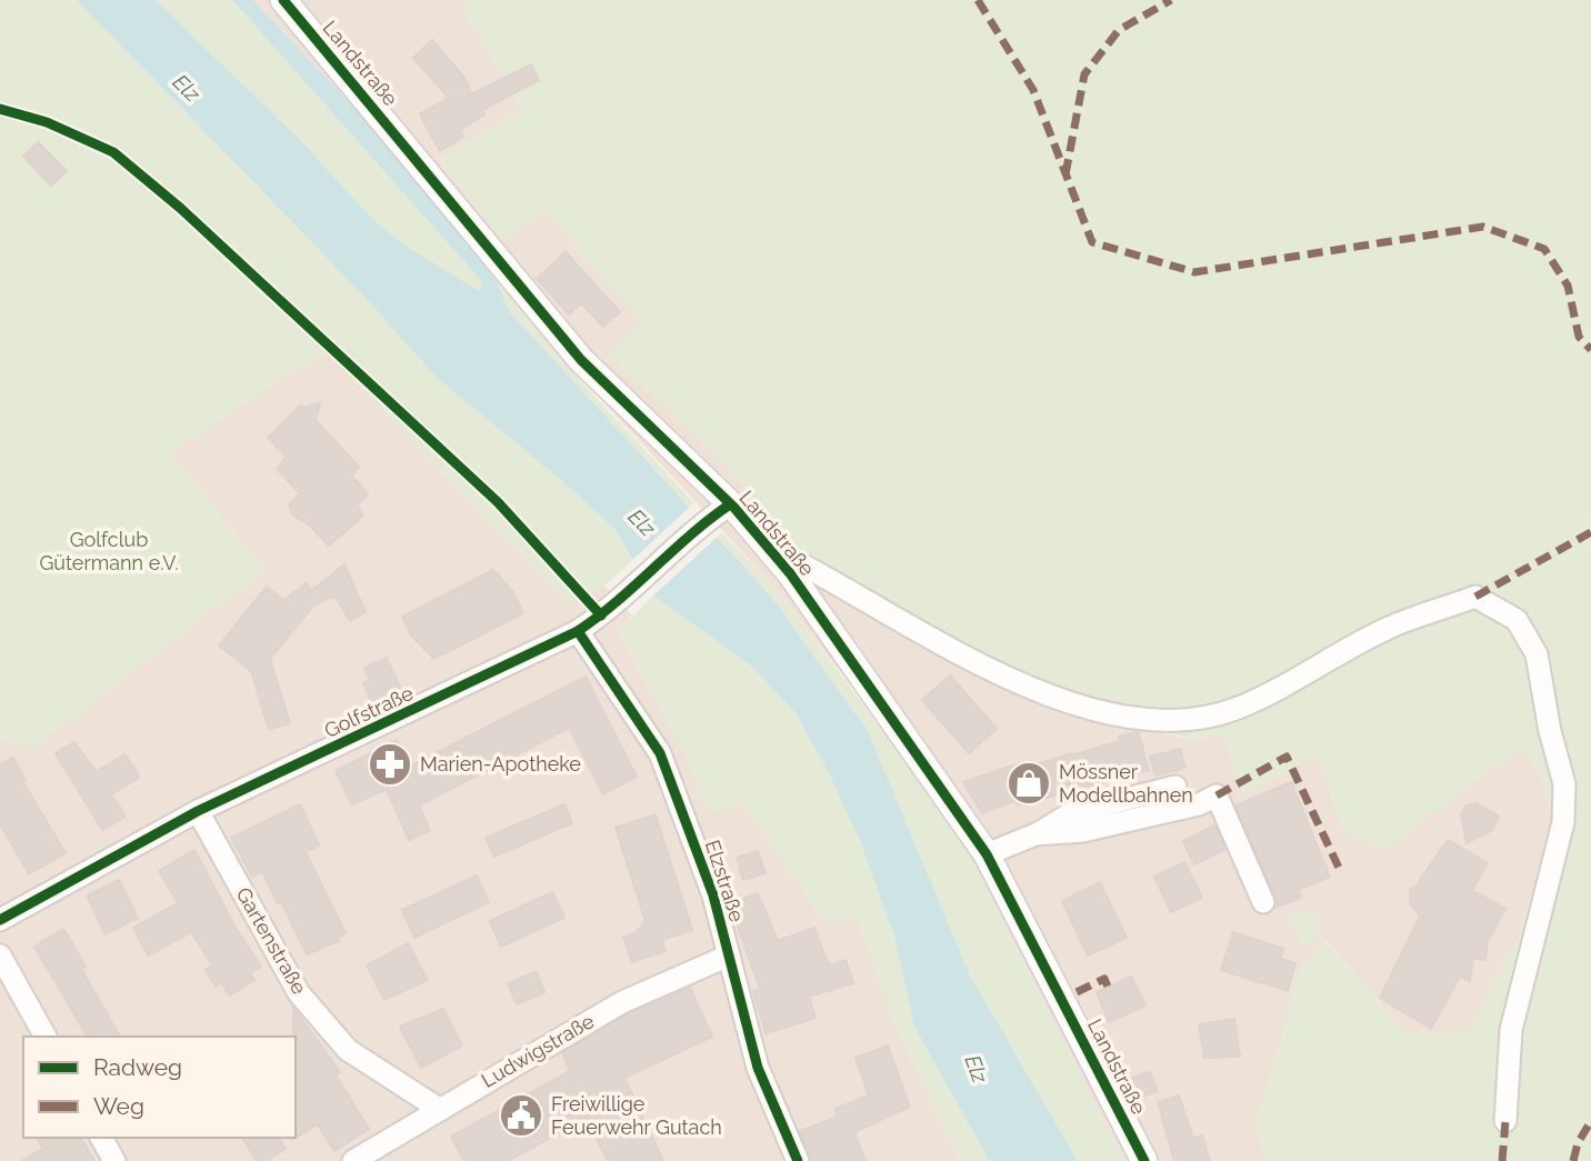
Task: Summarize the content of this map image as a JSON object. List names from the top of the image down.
{
  "streets": {
    "street": [
      "Landstraße",
      "Golfstraße",
      "Elzstraße",
      "Gartenstraße",
      "Ludwigstraße"
    ]
  },
  "crossings": [
    ["Landstraße", "Golfstraße"],
    ["Golfstraße", "Elzstraße"],
    ["Golfstraße", "Gartenstraße"],
    ["Elzstraße", "Ludwigstraße"],
    ["Gartenstraße", "Ludwigstraße"]
  ],
  "water": ["Elz"],
  "parks": ["Golfclub Gütermann e.V."],
  "places": {
    "pharmacy": ["Marien-Apotheke"],
    "shop": ["Mössner Modellbahnen"],
    "public building": ["Freiwillige Feuerwehr Gutach"]
  },
  "legend": ["Radweg", "Weg"]
}
